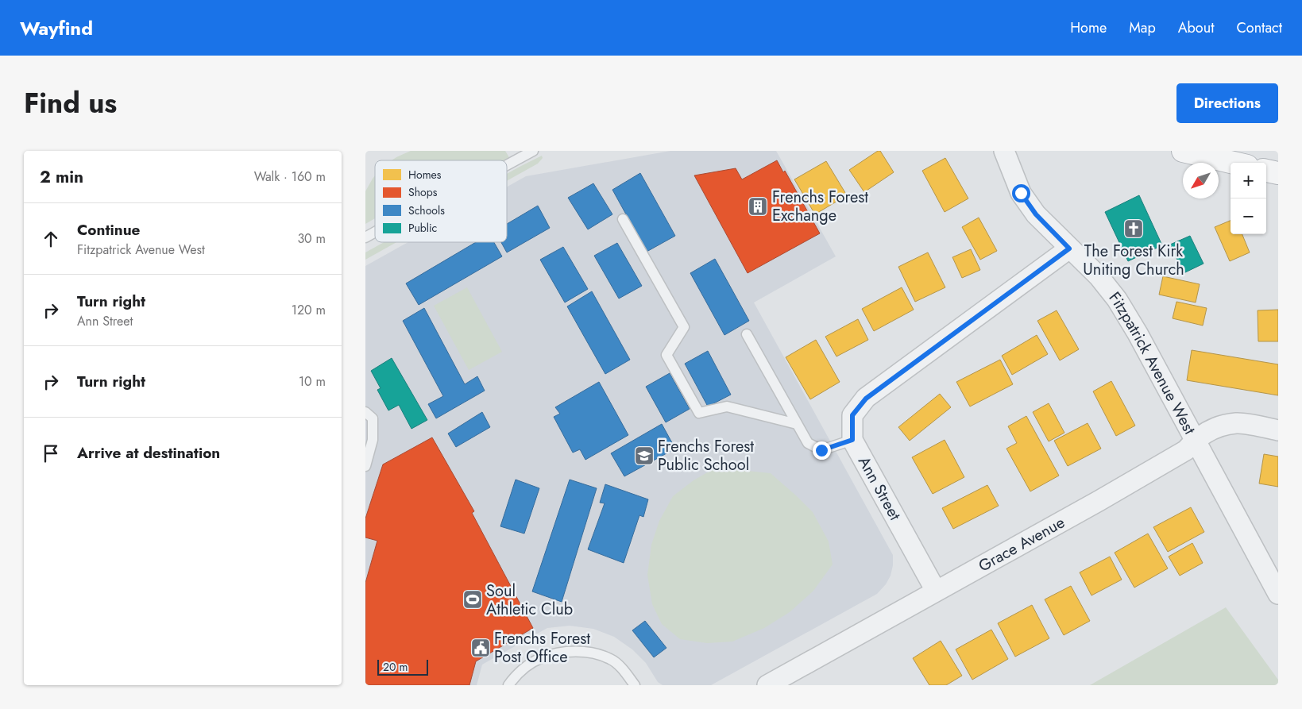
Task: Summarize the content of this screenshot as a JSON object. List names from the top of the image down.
{
  "streets": {
    "street": ["Fitzpatrick Avenue West", "Ann Street", "Grace Avenue"]
  },
  "crossings": [
    ["Fitzpatrick Avenue West", "Ann Street"],
    ["Fitzpatrick Avenue West", "Grace Avenue"],
    ["Ann Street", "Grace Avenue"]
  ],
  "places": {
    "building": ["Frenchs Forest Exchange"],
    "church": ["The Forest Kirk Uniting Church"],
    "school or university": ["Frenchs Forest Public School"],
    "sports": ["Soul Athletic Club"],
    "public building": ["Frenchs Forest Post Office"]
  },
  "legend": [
    "Homes",
    "Shops",
    "Schools",
    "Public"
  ],
  "scale_bar": "20 m",
  "north": "bottom left",
  "page": {
    "header": "Wayfind",
    "nav": [
      "Home",
      "Map",
      "About",
      "Contact"
    ],
    "title": "Find us",
    "buttons": "Directions",
    "heading": ["2 min", "Walk · 160 m"],
    "map_buttons": ["+", "−"],
    "list": [
      ["Continue", "Fitzpatrick Avenue West", "30 m"],
      ["Turn right", "Ann Street", "120 m"],
      ["Turn right", "10 m"],
      "Arrive at destination"
    ],
    "scale": "20 m"
  }
}
